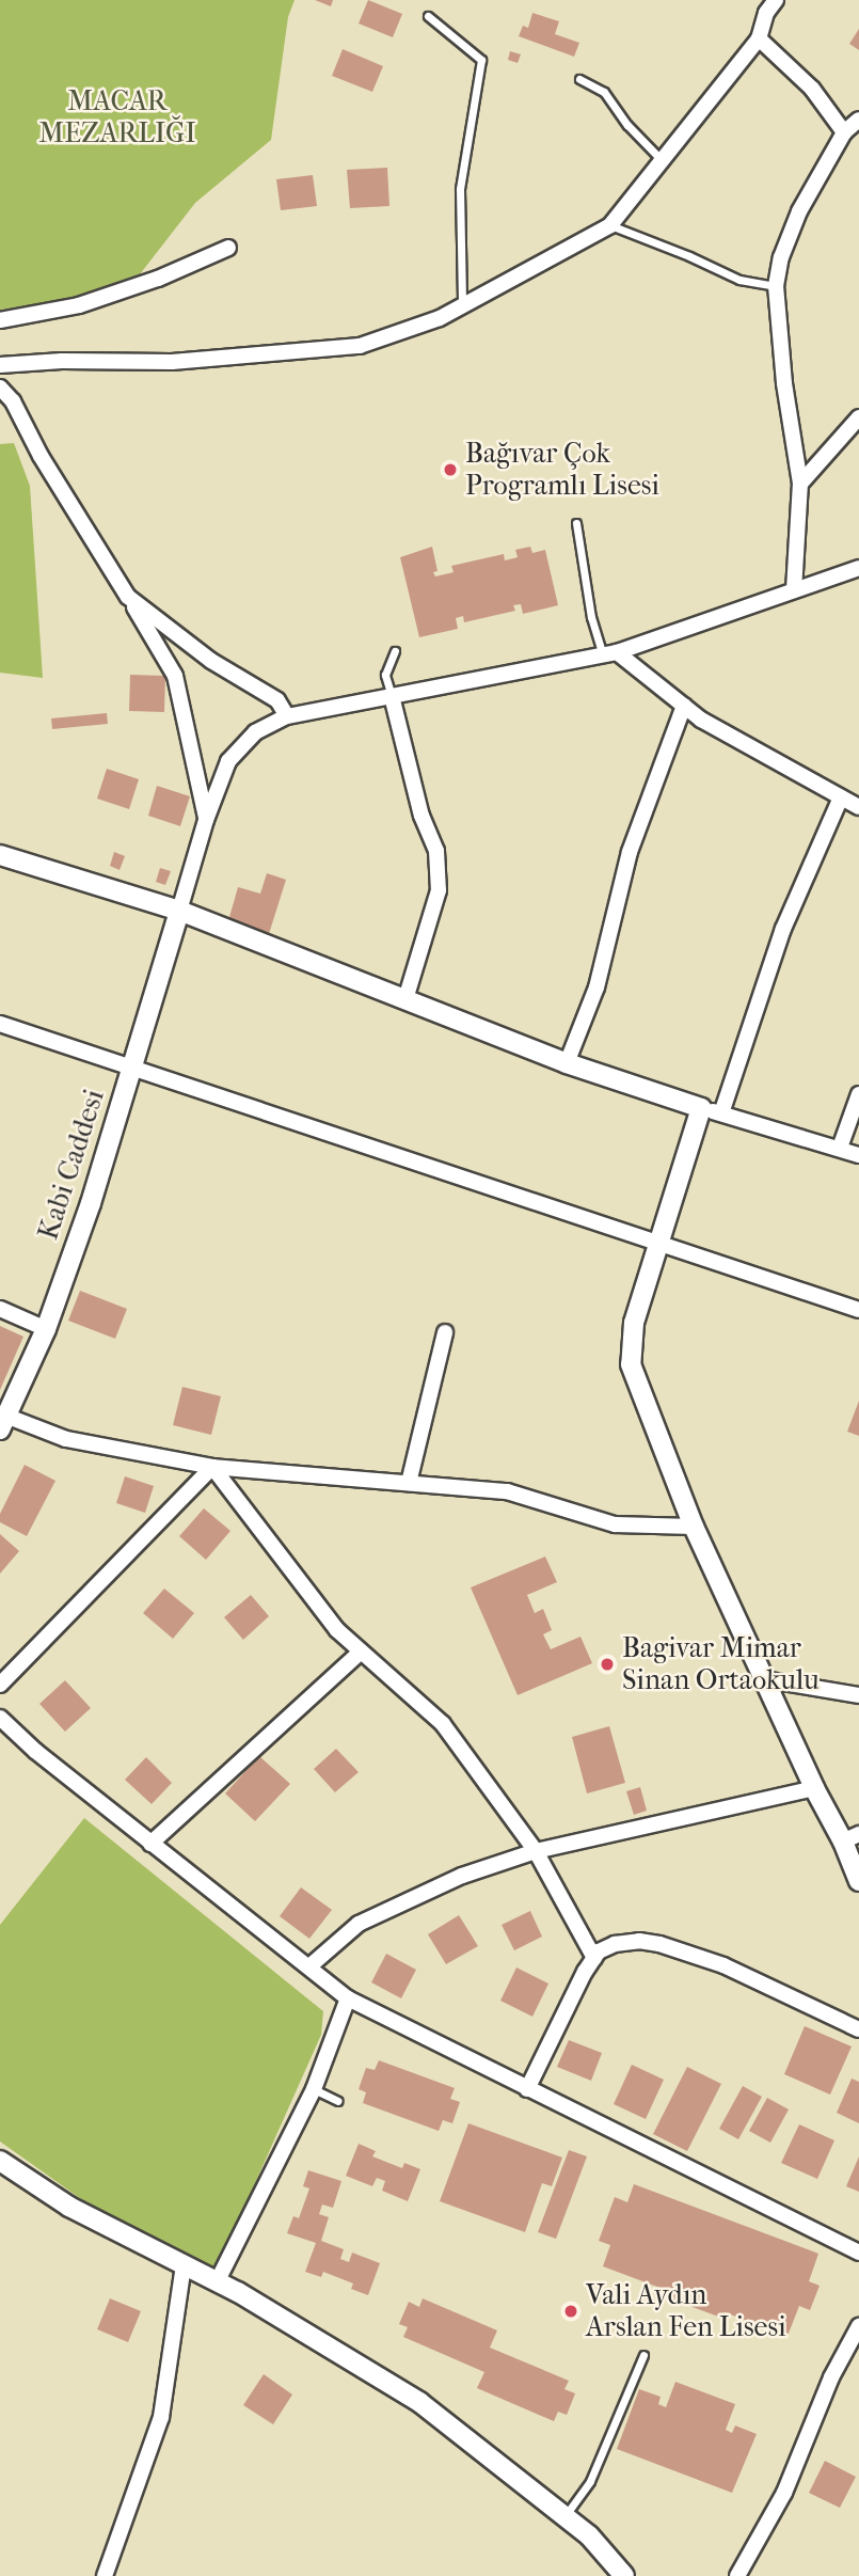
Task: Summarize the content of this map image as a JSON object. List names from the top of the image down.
{
  "streets": {
    "street": ["Kabi Caddesi"]
  },
  "parks": ["MACAR MEZARLIĞI"],
  "places": ["Bağıvar Çok Programlı Lisesi", "Bagivar Mimar Sinan Ortaokulu", "Vali Aydın Arslan Fen Lisesi"]
}
